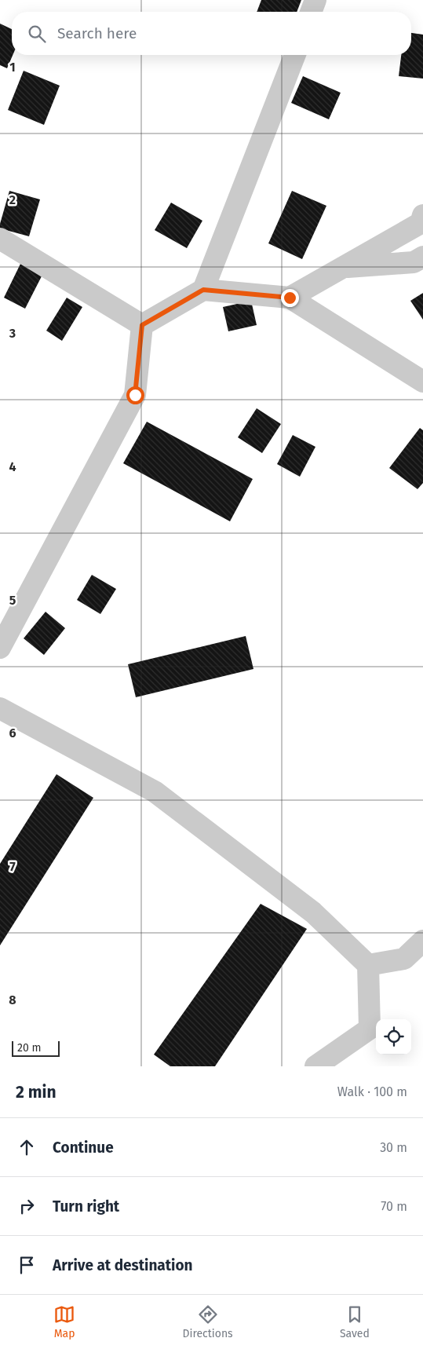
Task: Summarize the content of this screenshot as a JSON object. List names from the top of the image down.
{
  "scale_bar": "20 m",
  "page": {
    "search": "Search here",
    "scale": "20 m",
    "heading": ["2 min", "Walk · 100 m"],
    "list": [
      ["Continue", "30 m"],
      ["Turn right", "70 m"],
      "Arrive at destination"
    ],
    "nav": ["Map", "Directions", "Saved"]
  },
  "grid": {
    "rows": [
      "1",
      "2",
      "3",
      "4",
      "5",
      "6",
      "7",
      "8"
    ]
  }
}
